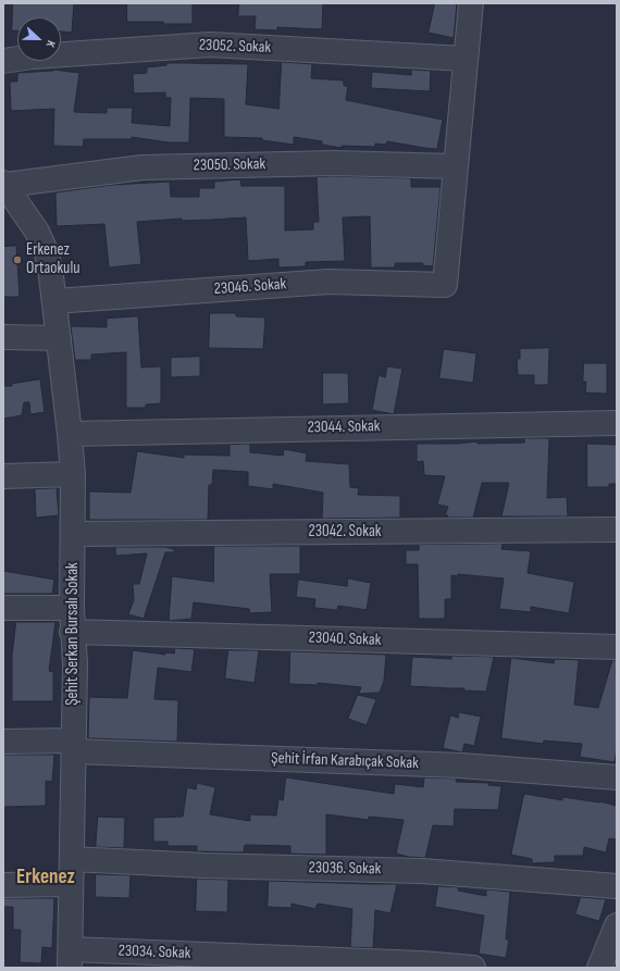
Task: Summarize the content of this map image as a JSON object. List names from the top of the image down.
{
  "streets": {
    "street": [
      "23052. Sokak",
      "23050. Sokak",
      "23046. Sokak",
      "23044. Sokak",
      "23042. Sokak",
      "Şehit Serkan Bursalı Sokak",
      "23040. Sokak",
      "Şehit İrfan Karabıçak Sokak",
      "23036. Sokak",
      "23034. Sokak"
    ]
  },
  "crossings": [
    ["23050. Sokak", "23046. Sokak"],
    ["23050. Sokak", "Şehit Serkan Bursalı Sokak"],
    ["23046. Sokak", "Şehit Serkan Bursalı Sokak"],
    ["23044. Sokak", "Şehit Serkan Bursalı Sokak"],
    ["23042. Sokak", "Şehit Serkan Bursalı Sokak"],
    ["Şehit Serkan Bursalı Sokak", "23040. Sokak"],
    ["Şehit Serkan Bursalı Sokak", "Şehit İrfan Karabıçak Sokak"],
    ["Şehit Serkan Bursalı Sokak", "23036. Sokak"],
    ["Şehit Serkan Bursalı Sokak", "23034. Sokak"]
  ],
  "districts": ["Erkenez"],
  "places": ["Erkenez Ortaokulu"],
  "north": "right"
}
